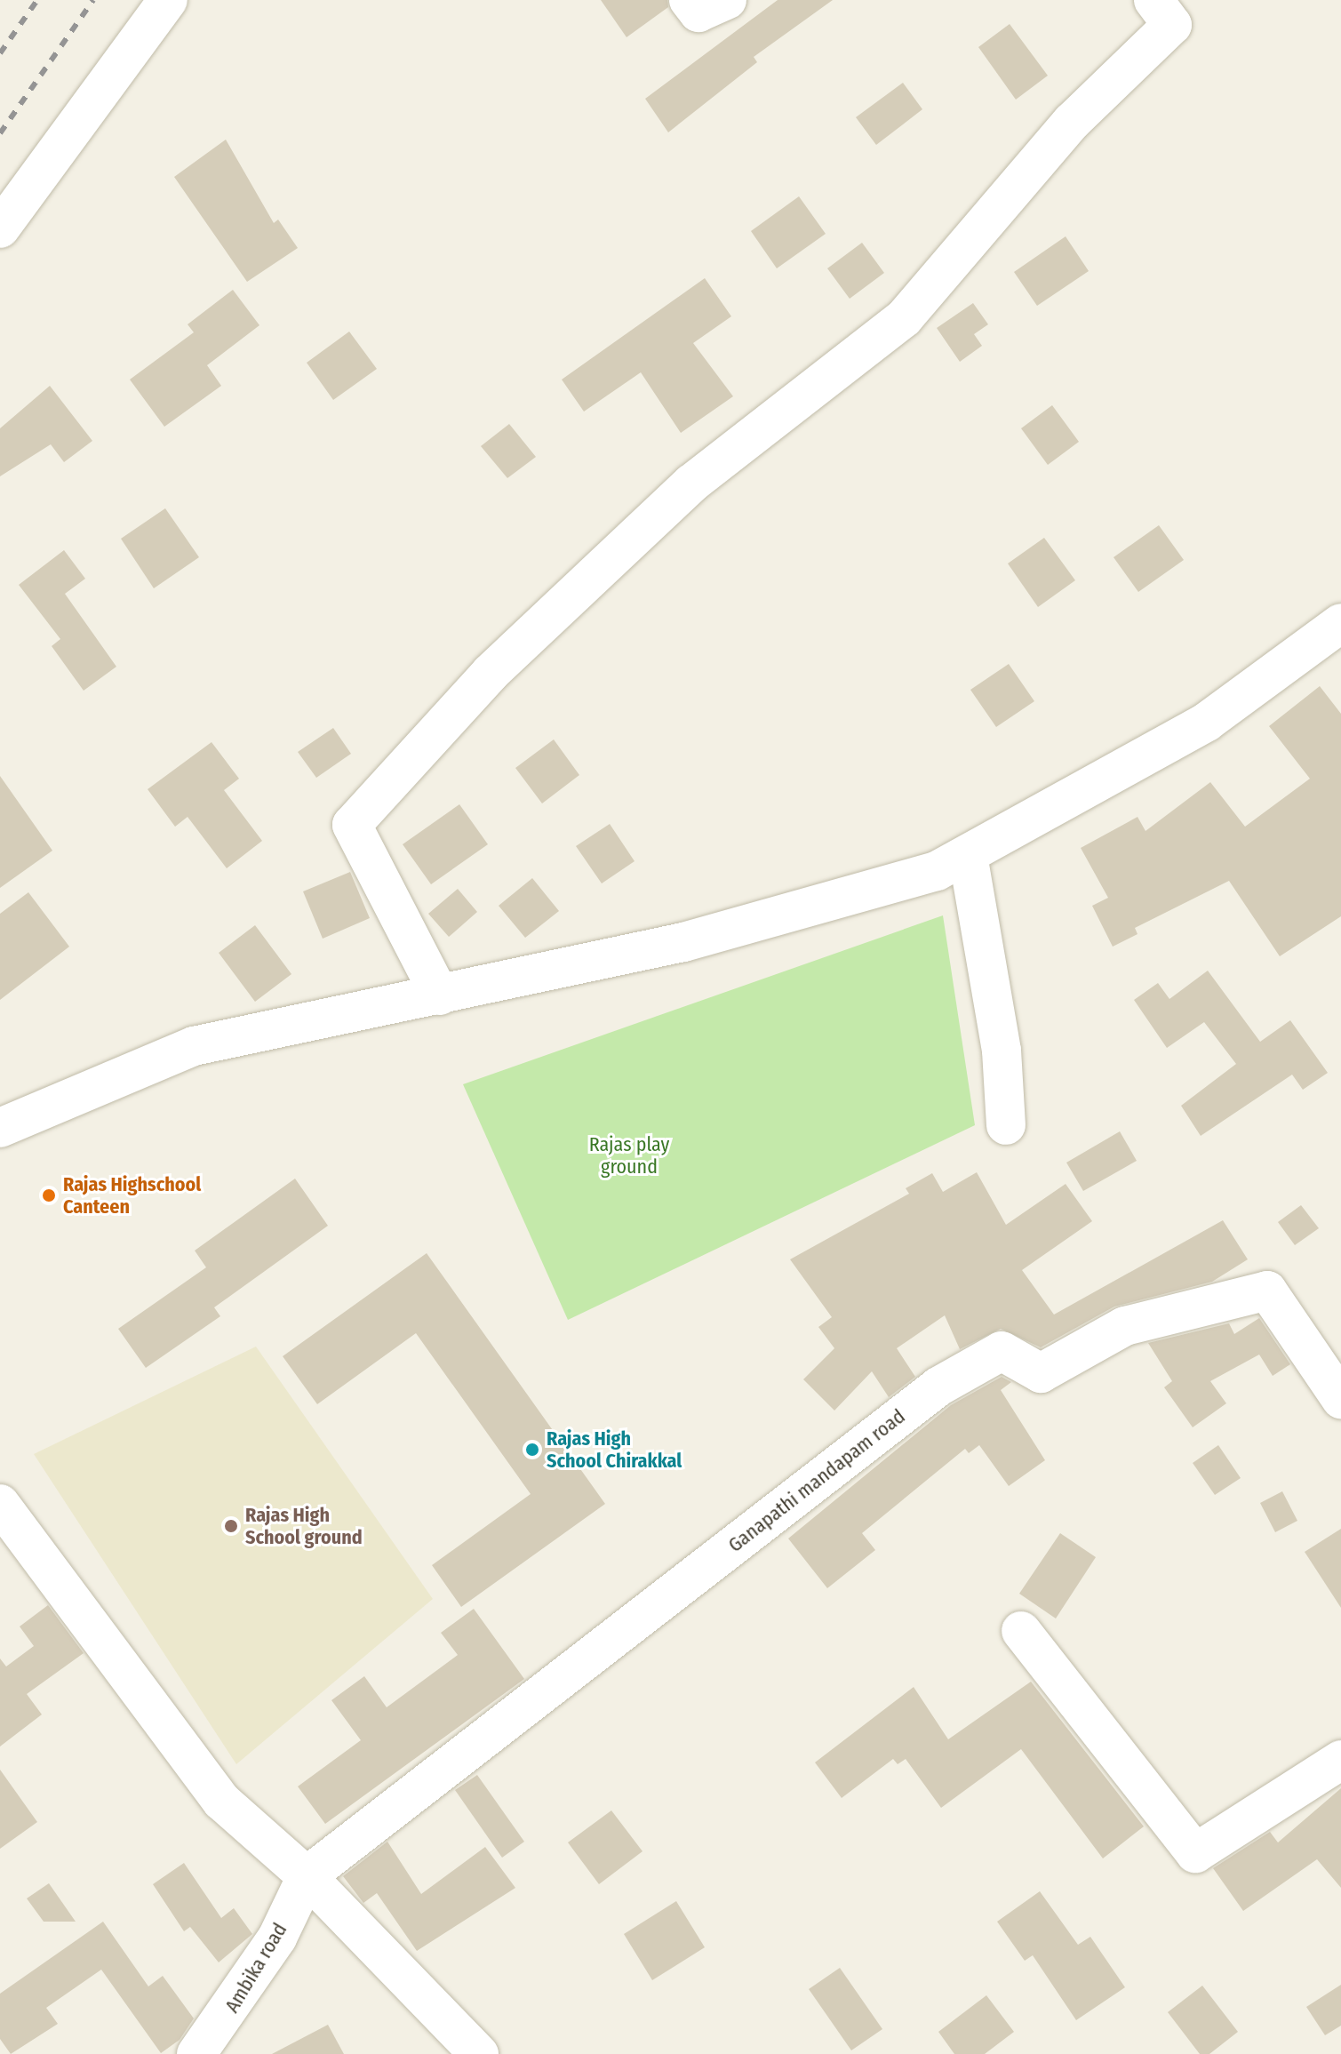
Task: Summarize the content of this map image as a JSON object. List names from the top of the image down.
{
  "streets": {
    "street": ["Ganapathi mandapam road", "Ambika road"]
  },
  "crossings": [
    ["Ganapathi mandapam road", "Ambika road"]
  ],
  "parks": ["Rajas play ground"],
  "places": ["Rajas Highschool Canteen", "Rajas High School Chirakkal", "Rajas High School ground"]
}
